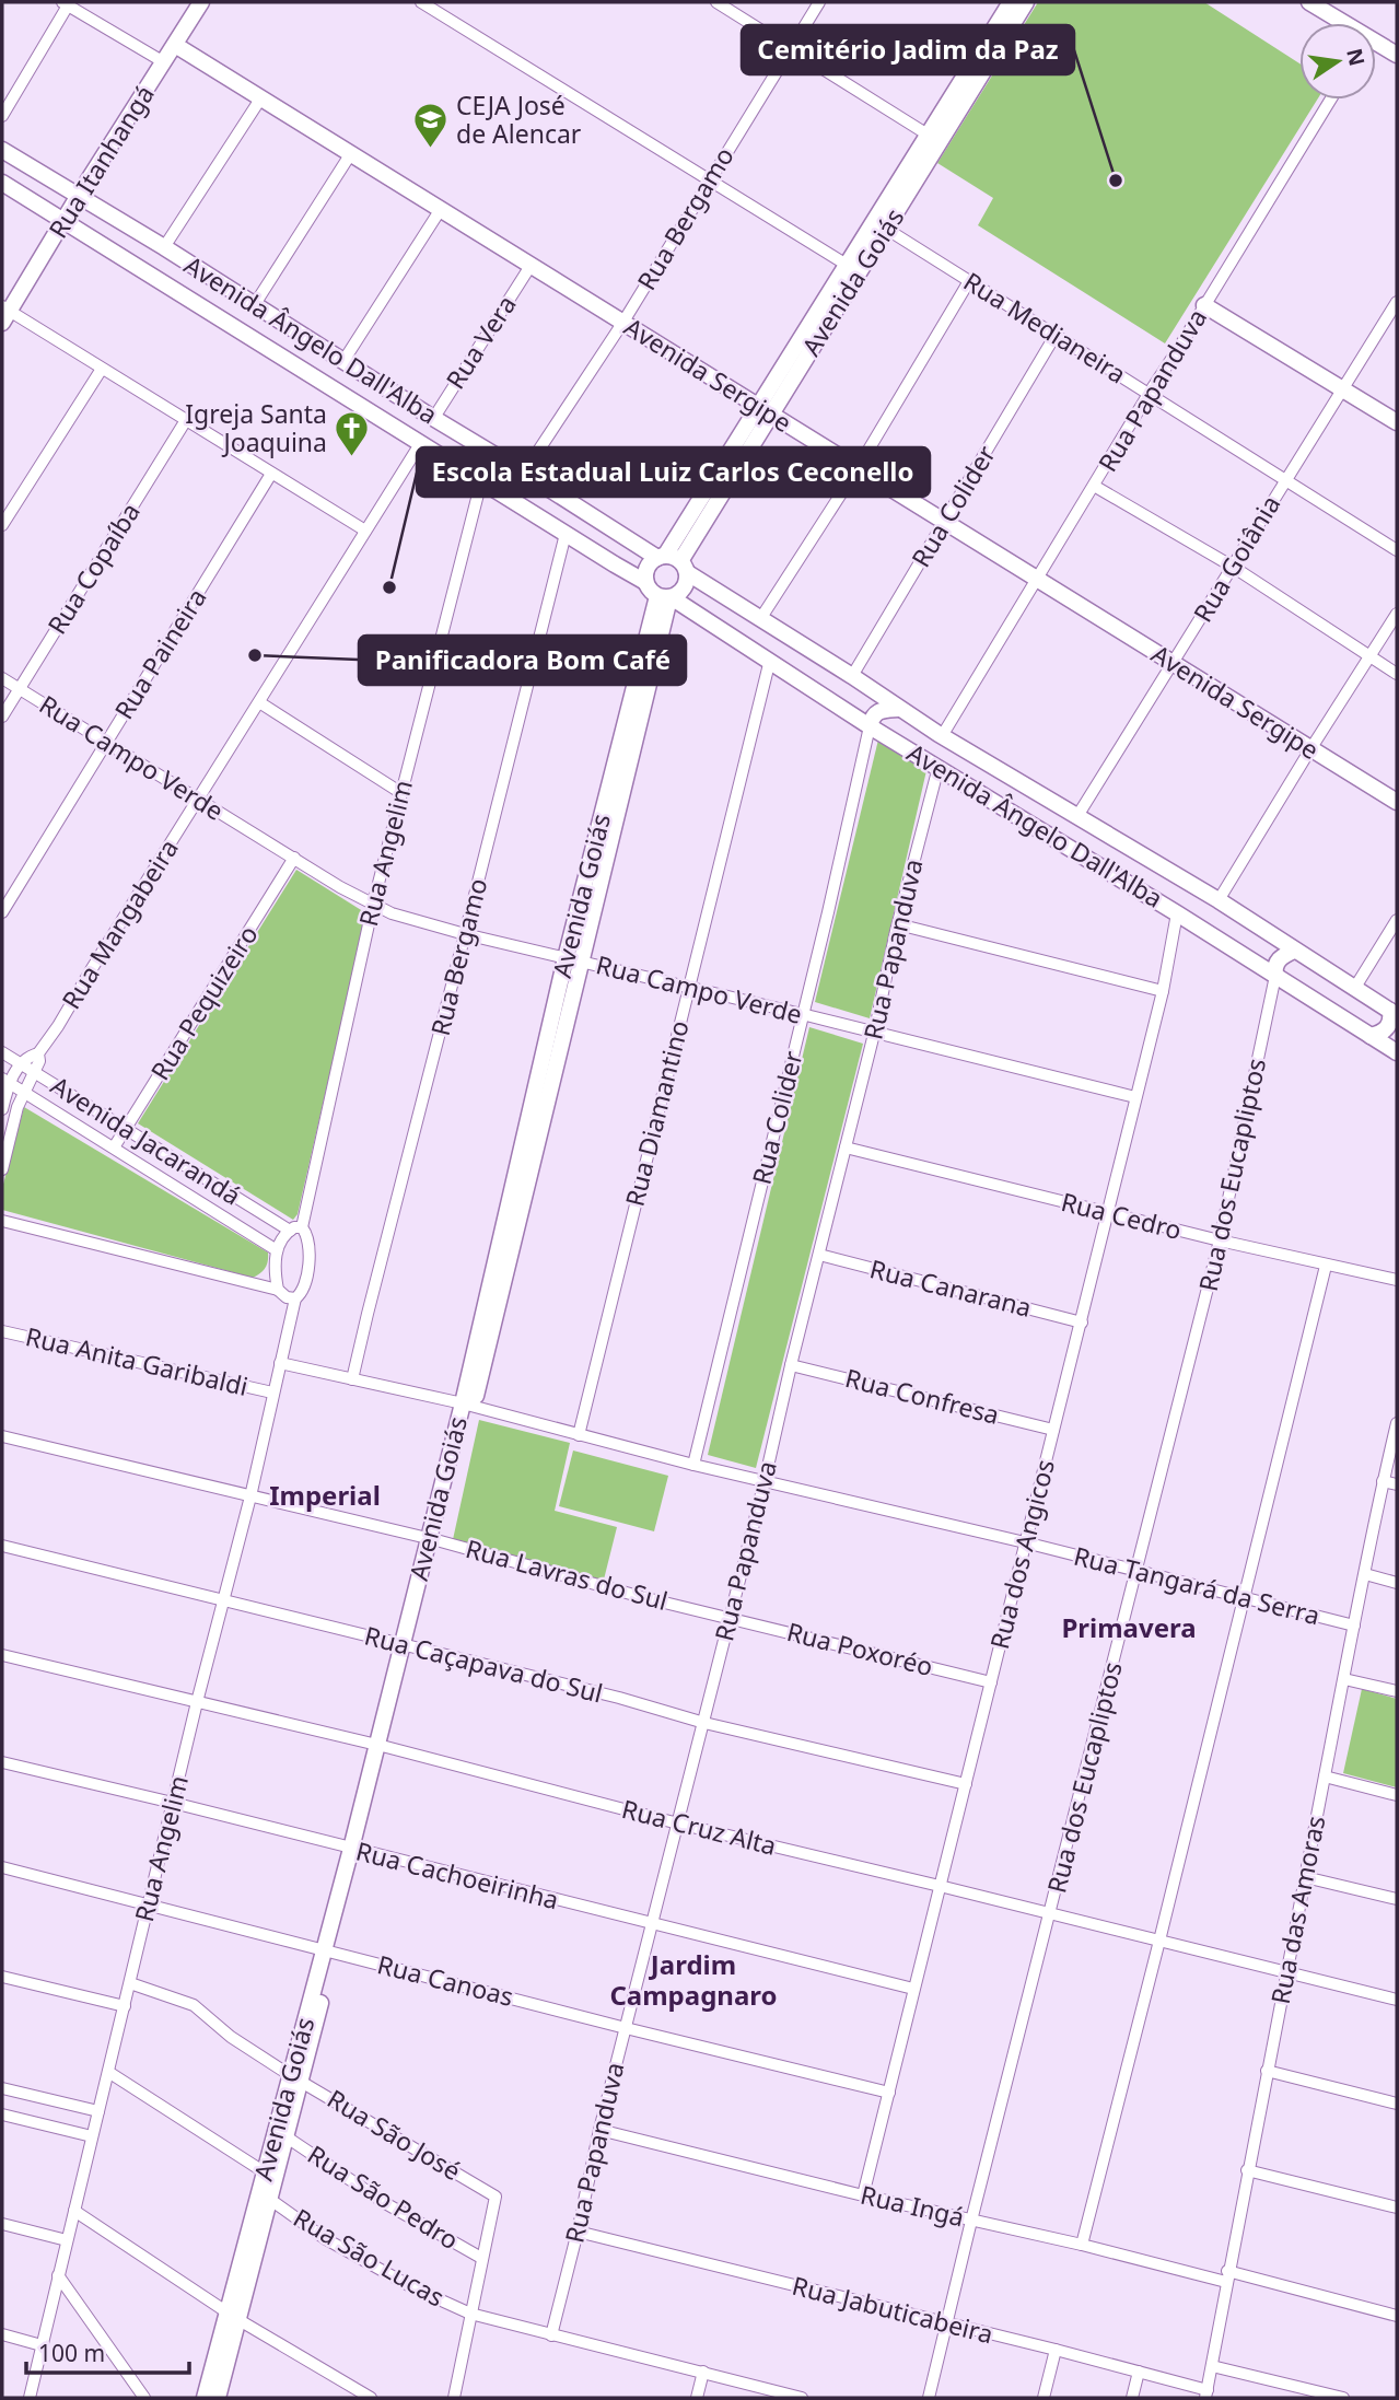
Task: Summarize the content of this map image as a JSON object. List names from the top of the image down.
{
  "streets": {
    "main road": [
      "Rua Itanhangá",
      "Avenida Goiás",
      "Avenida Ângelo Dall'Alba",
      "Avenida Sergipe"
    ],
    "street": [
      "Rua Bergamo",
      "Rua Medianeira",
      "Rua Vera",
      "Rua Papanduva",
      "Rua Colider",
      "Rua Goiânia",
      "Rua Copaíba",
      "Rua Paineira",
      "Rua Campo Verde",
      "Rua Angelim",
      "Rua Mangabeira",
      "Rua Pequizeiro",
      "Rua Diamantino",
      "Avenida Jacarandá",
      "Rua dos Eucapliptos",
      "Rua Cedro",
      "Rua Canarana",
      "Rua Anita Garibaldi",
      "Rua Confresa",
      "Rua dos Angicos",
      "Rua Lavras do Sul",
      "Rua Tangará da Serra",
      "Rua Poxoréo",
      "Rua Caçapava do Sul",
      "Rua Cruz Alta",
      "Rua Cachoeirinha",
      "Rua das Amoras",
      "Rua Canoas",
      "Rua São José",
      "Rua São Pedro",
      "Rua Ingá",
      "Rua São Lucas",
      "Rua Jabuticabeira"
    ]
  },
  "crossings": [
    ["Rua Itanhangá", "Avenida Ângelo Dall'Alba"],
    ["Rua Itanhangá", "Avenida Sergipe"],
    ["Rua Bergamo", "Avenida Ângelo Dall'Alba"],
    ["Rua Bergamo", "Avenida Sergipe"],
    ["Rua Bergamo", "Rua Campo Verde"],
    ["Rua Bergamo", "Rua Tangará da Serra"],
    ["Avenida Goiás", "Rua Medianeira"],
    ["Avenida Goiás", "Avenida Ângelo Dall'Alba"],
    ["Avenida Goiás", "Avenida Sergipe"],
    ["Avenida Goiás", "Rua Campo Verde"],
    ["Avenida Goiás", "Rua Lavras do Sul"],
    ["Avenida Goiás", "Rua Tangará da Serra"],
    ["Avenida Goiás", "Rua Caçapava do Sul"],
    ["Avenida Goiás", "Rua Cruz Alta"],
    ["Avenida Goiás", "Rua Cachoeirinha"],
    ["Avenida Goiás", "Rua Canoas"],
    ["Avenida Goiás", "Rua São José"],
    ["Avenida Goiás", "Rua São Pedro"],
    ["Avenida Goiás", "Rua São Lucas"],
    ["Rua Medianeira", "Rua Papanduva"],
    ["Rua Medianeira", "Rua Colider"],
    ["Rua Medianeira", "Rua Goiânia"],
    ["Avenida Ângelo Dall'Alba", "Rua Vera"],
    ["Avenida Ângelo Dall'Alba", "Rua Papanduva"],
    ["Avenida Ângelo Dall'Alba", "Rua Colider"],
    ["Avenida Ângelo Dall'Alba", "Rua Goiânia"],
    ["Avenida Ângelo Dall'Alba", "Rua Angelim"],
    ["Avenida Ângelo Dall'Alba", "Rua Mangabeira"],
    ["Avenida Ângelo Dall'Alba", "Rua Diamantino"],
    ["Avenida Ângelo Dall'Alba", "Rua dos Eucapliptos"],
    ["Avenida Ângelo Dall'Alba", "Rua dos Angicos"],
    ["Rua Vera", "Avenida Sergipe"],
    ["Avenida Sergipe", "Rua Papanduva"],
    ["Avenida Sergipe", "Rua Colider"],
    ["Avenida Sergipe", "Rua Goiânia"],
    ["Rua Papanduva", "Rua Campo Verde"],
    ["Rua Papanduva", "Rua Cedro"],
    ["Rua Papanduva", "Rua Canarana"],
    ["Rua Papanduva", "Rua Confresa"],
    ["Rua Papanduva", "Rua Lavras do Sul"],
    ["Rua Papanduva", "Rua Tangará da Serra"],
    ["Rua Papanduva", "Rua Poxoréo"],
    ["Rua Papanduva", "Rua Caçapava do Sul"],
    ["Rua Papanduva", "Rua Cruz Alta"],
    ["Rua Papanduva", "Rua Cachoeirinha"],
    ["Rua Papanduva", "Rua Canoas"],
    ["Rua Papanduva", "Rua Ingá"],
    ["Rua Papanduva", "Rua São Lucas"],
    ["Rua Papanduva", "Rua Jabuticabeira"],
    ["Rua Colider", "Rua Campo Verde"],
    ["Rua Colider", "Rua Tangará da Serra"],
    ["Rua Copaíba", "Rua Campo Verde"],
    ["Rua Paineira", "Rua Campo Verde"],
    ["Rua Campo Verde", "Rua Angelim"],
    ["Rua Campo Verde", "Rua Mangabeira"],
    ["Rua Campo Verde", "Rua Pequizeiro"],
    ["Rua Campo Verde", "Rua Diamantino"],
    ["Rua Campo Verde", "Rua dos Angicos"],
    ["Rua Angelim", "Rua Anita Garibaldi"],
    ["Rua Angelim", "Rua Lavras do Sul"],
    ["Rua Angelim", "Rua Tangará da Serra"],
    ["Rua Angelim", "Rua Caçapava do Sul"],
    ["Rua Angelim", "Rua Cruz Alta"],
    ["Rua Angelim", "Rua Cachoeirinha"],
    ["Rua Angelim", "Rua Canoas"],
    ["Rua Angelim", "Rua São José"],
    ["Rua Pequizeiro", "Avenida Jacarandá"],
    ["Rua Diamantino", "Rua Tangará da Serra"],
    ["Rua dos Eucapliptos", "Rua Cedro"],
    ["Rua dos Eucapliptos", "Rua Tangará da Serra"],
    ["Rua dos Eucapliptos", "Rua Cruz Alta"],
    ["Rua dos Eucapliptos", "Rua Ingá"],
    ["Rua dos Eucapliptos", "Rua Jabuticabeira"],
    ["Rua Cedro", "Rua dos Angicos"],
    ["Rua Canarana", "Rua dos Angicos"],
    ["Rua Confresa", "Rua dos Angicos"],
    ["Rua dos Angicos", "Rua Tangará da Serra"],
    ["Rua dos Angicos", "Rua Poxoréo"],
    ["Rua dos Angicos", "Rua Caçapava do Sul"],
    ["Rua dos Angicos", "Rua Cruz Alta"],
    ["Rua dos Angicos", "Rua Cachoeirinha"],
    ["Rua dos Angicos", "Rua Canoas"],
    ["Rua dos Angicos", "Rua Ingá"],
    ["Rua Lavras do Sul", "Rua Poxoréo"],
    ["Rua Tangará da Serra", "Rua das Amoras"],
    ["Rua Cruz Alta", "Rua das Amoras"],
    ["Rua das Amoras", "Rua Ingá"],
    ["Rua das Amoras", "Rua Jabuticabeira"],
    ["Rua São José", "Rua São Pedro"]
  ],
  "districts": ["Imperial", "Primavera", "Jardim Campagnaro"],
  "places": {
    "school or university": ["CEJA José de Alencar"],
    "other": ["Cemitério Jadim da Paz", "Escola Estadual Luiz Carlos Ceconello", "Panificadora Bom Café"],
    "church": ["Igreja Santa Joaquina"]
  },
  "scale_bar": "100 m",
  "north": "right"
}
